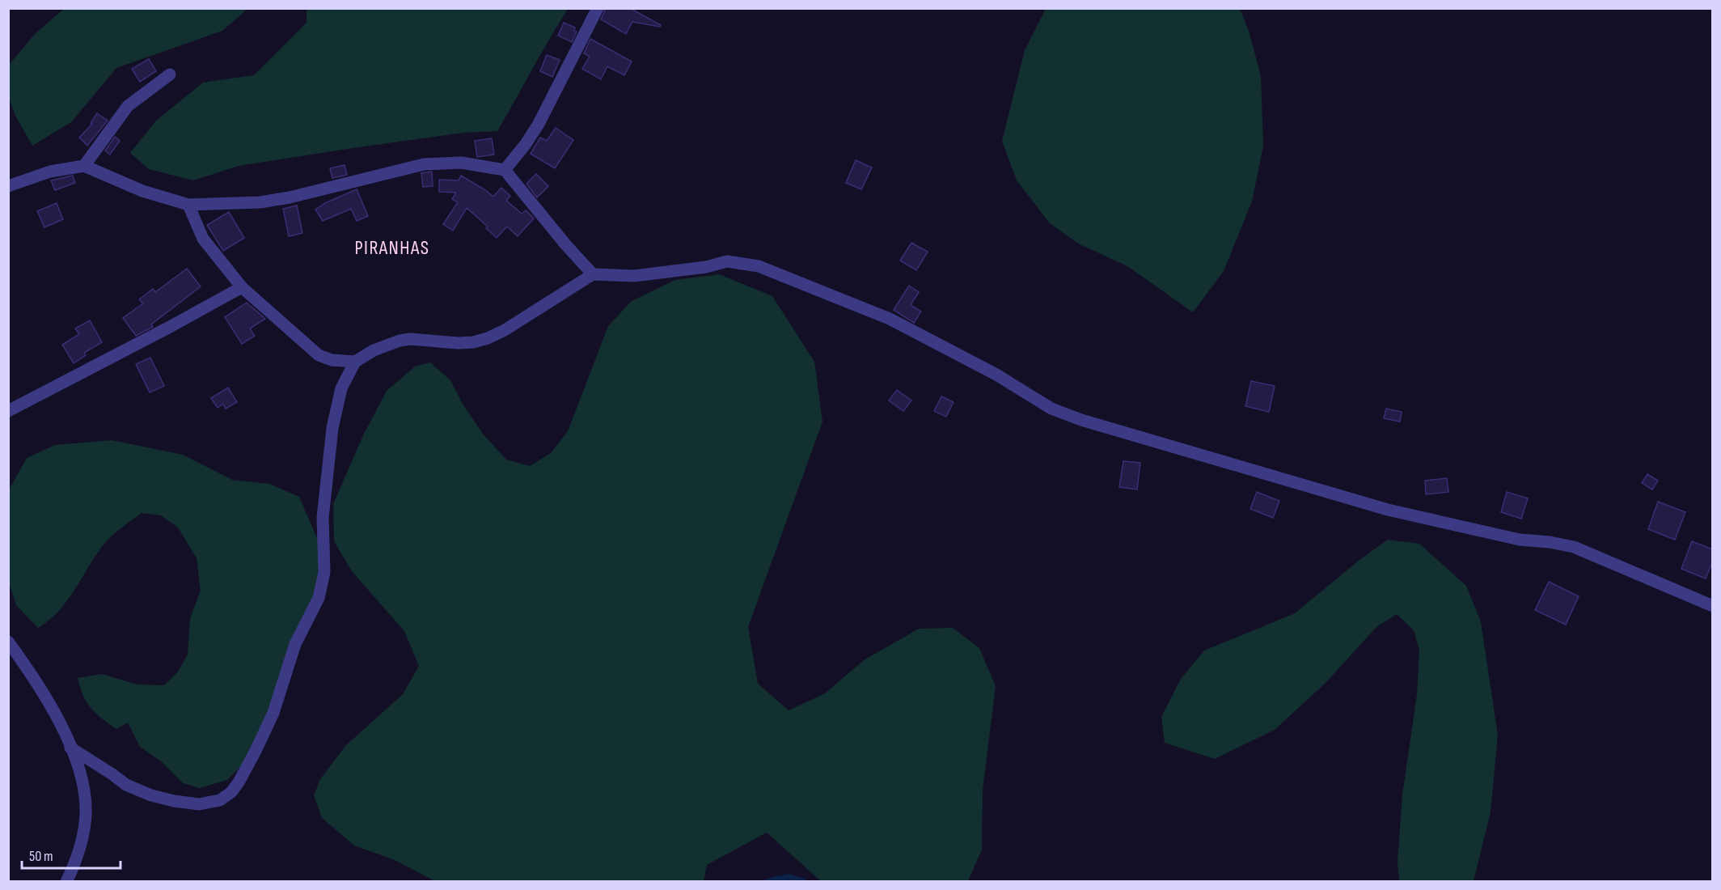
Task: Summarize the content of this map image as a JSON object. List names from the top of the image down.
{
  "districts": ["PIRANHAS"],
  "scale_bar": "50 m"
}
